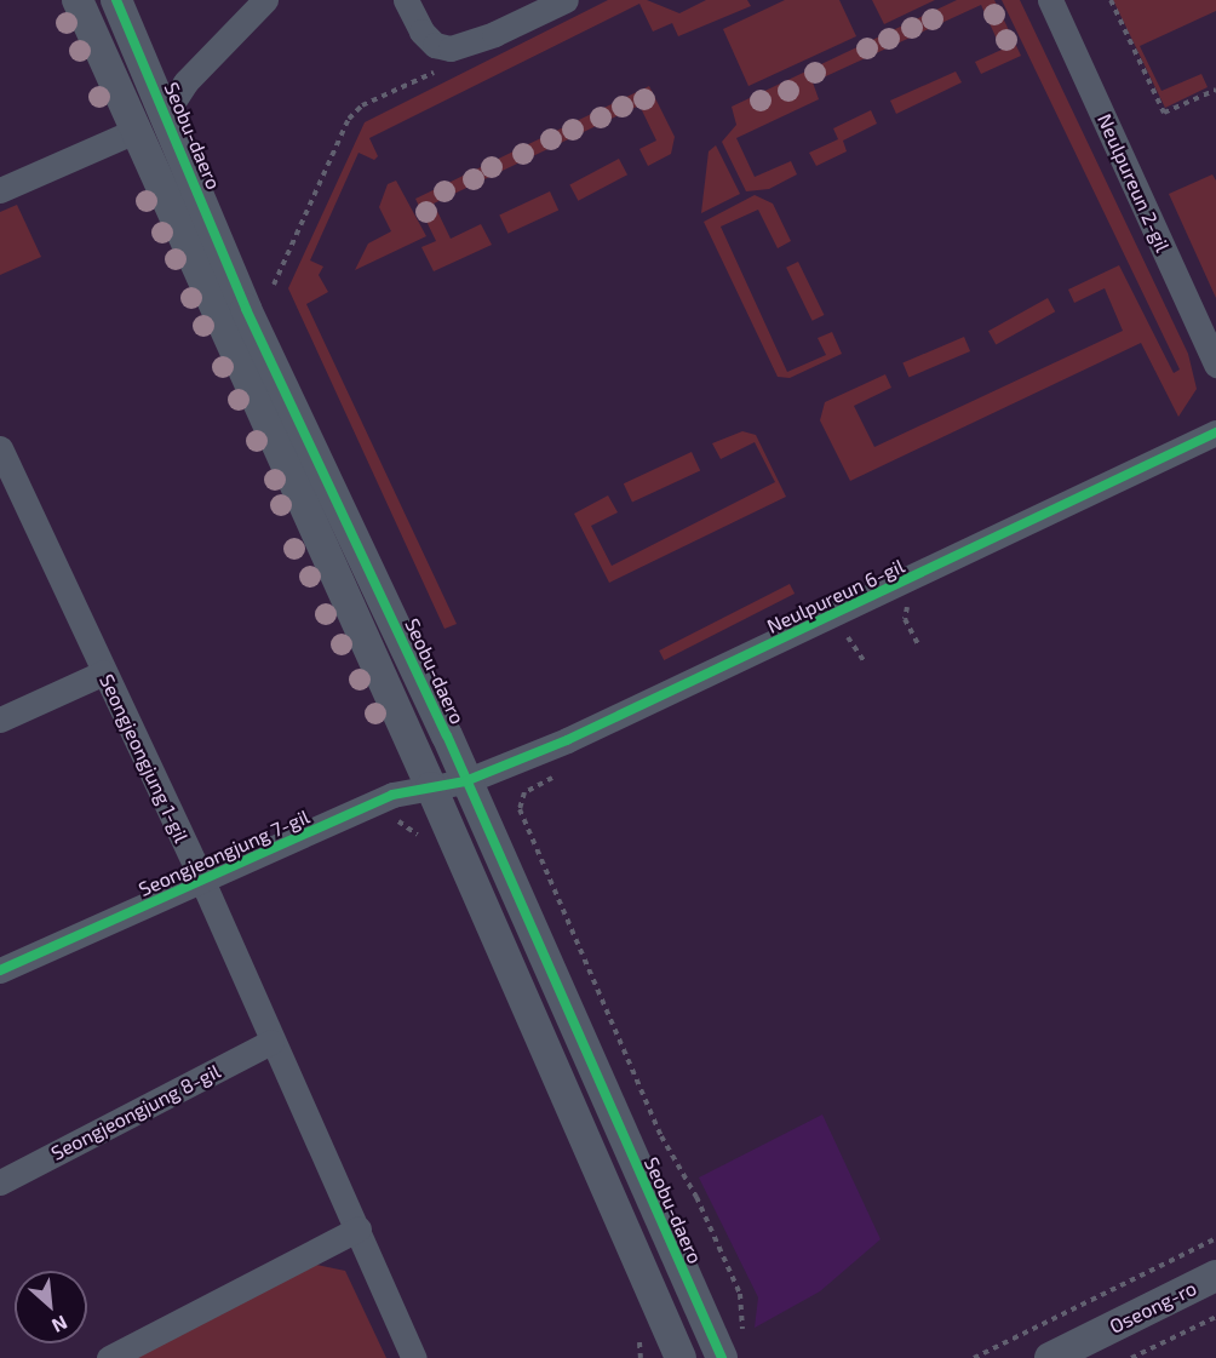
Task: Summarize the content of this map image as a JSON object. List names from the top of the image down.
{
  "streets": {
    "street": [
      "Seobu-daero",
      "Neulpureun 2-gil",
      "Neulpureun 6-gil",
      "Seongjeongjung 1-gil",
      "Seongjeongjung 7-gil",
      "Seongjeongjung 8-gil",
      "Oseong-ro"
    ]
  },
  "crossings": [
    ["Seobu-daero", "Neulpureun 6-gil"],
    ["Seobu-daero", "Seongjeongjung 7-gil"],
    ["Neulpureun 6-gil", "Seongjeongjung 7-gil"],
    ["Seongjeongjung 1-gil", "Seongjeongjung 7-gil"],
    ["Seongjeongjung 1-gil", "Seongjeongjung 8-gil"]
  ],
  "north": "bottom right"
}
